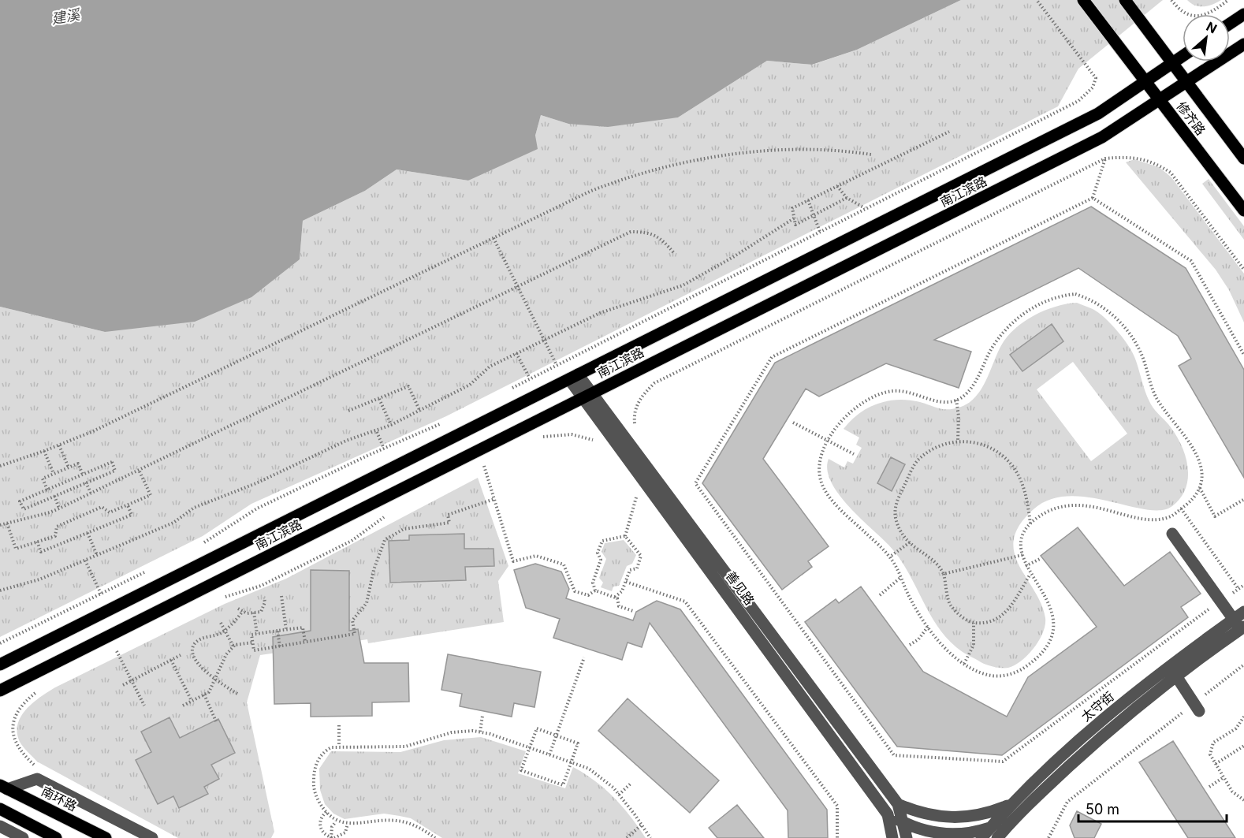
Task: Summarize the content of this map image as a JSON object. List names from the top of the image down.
{
  "streets": {
    "main road": ["修齐路", "南江滨路", "南环路"],
    "street": ["善见路", "太守街"]
  },
  "crossings": [
    ["修齐路", "南江滨路"],
    ["南江滨路", "善见路"]
  ],
  "water": ["建溪"],
  "scale_bar": "50 m",
  "north": "top right"
}
